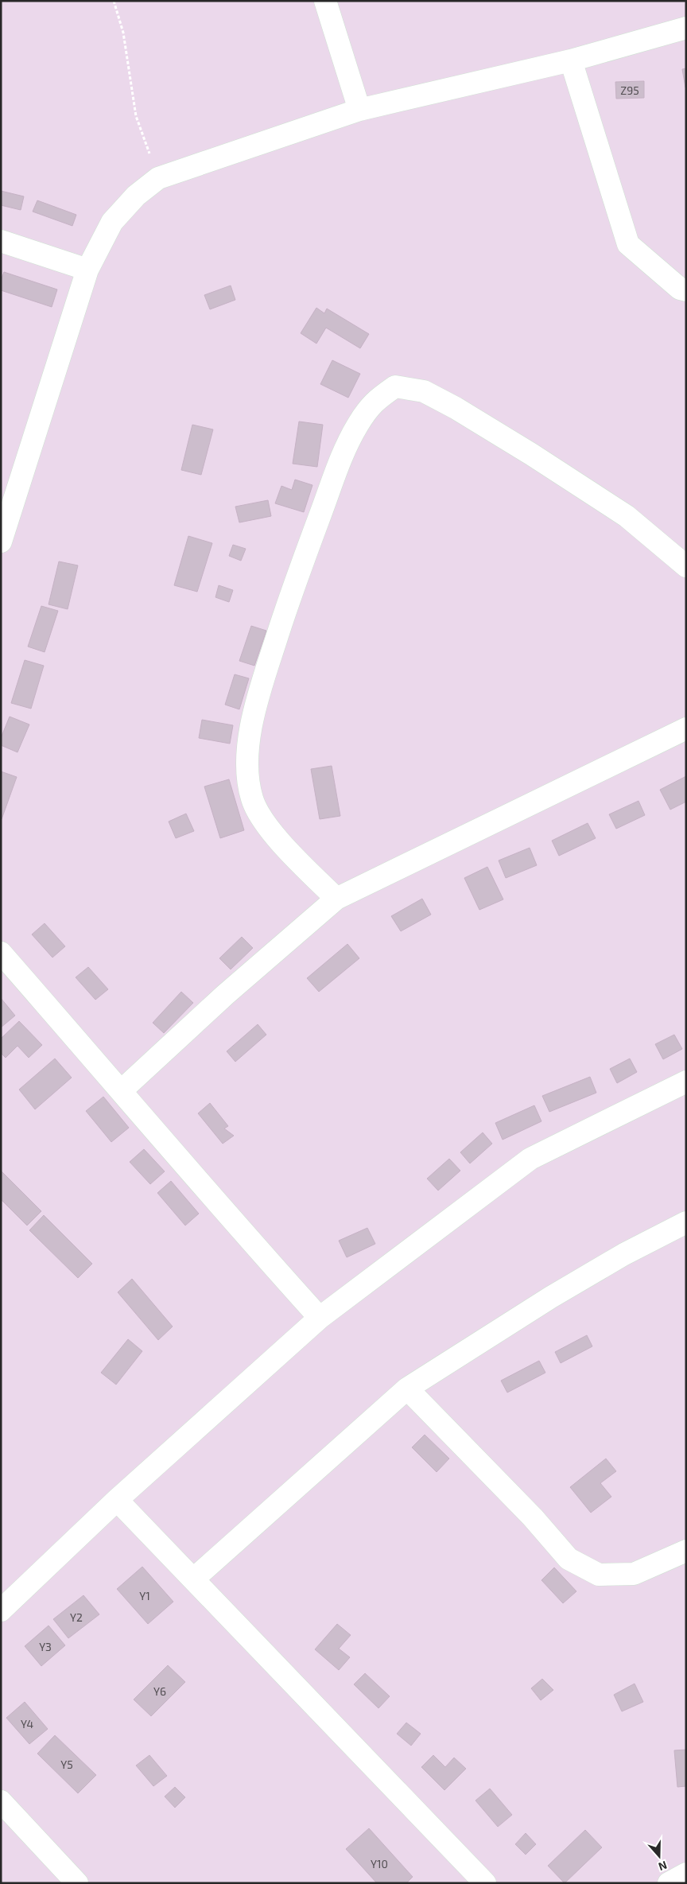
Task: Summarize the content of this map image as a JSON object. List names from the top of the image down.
{
  "house_numbers": [
    "Z95",
    "Y1",
    "Y2",
    "Y3",
    "Y6",
    "Y4",
    "Y5",
    "Y10"
  ],
  "north": "bottom"
}
